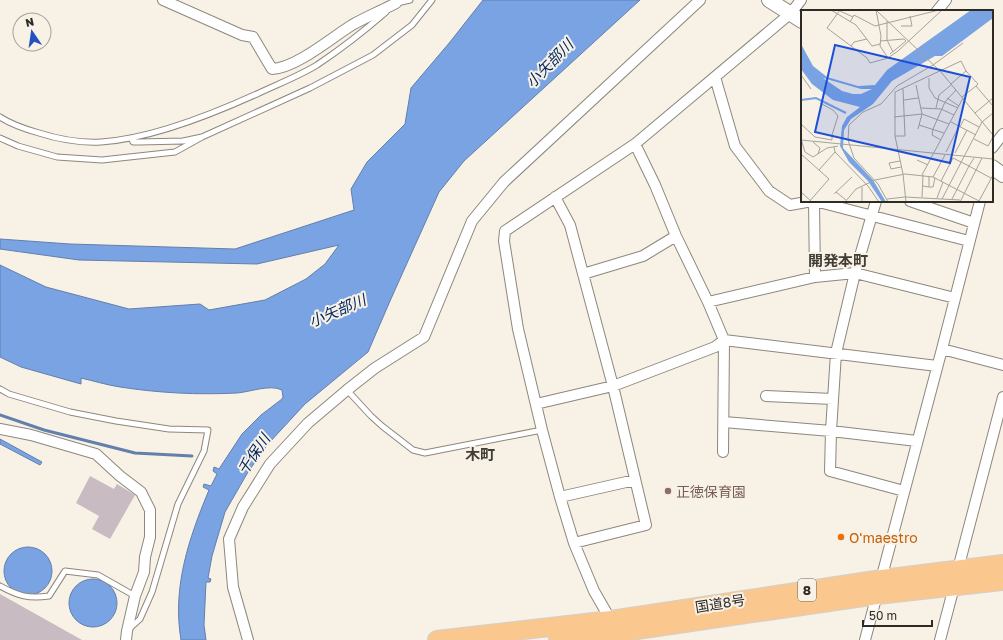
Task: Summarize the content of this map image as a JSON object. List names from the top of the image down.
{
  "streets": {
    "highway": ["8", "国道8号"]
  },
  "districts": ["開発本町", "木町"],
  "water": ["小矢部川", "千保川"],
  "places": ["正徳保育園", "O'maestro"],
  "scale_bar": "50 m",
  "north": "top"
}
